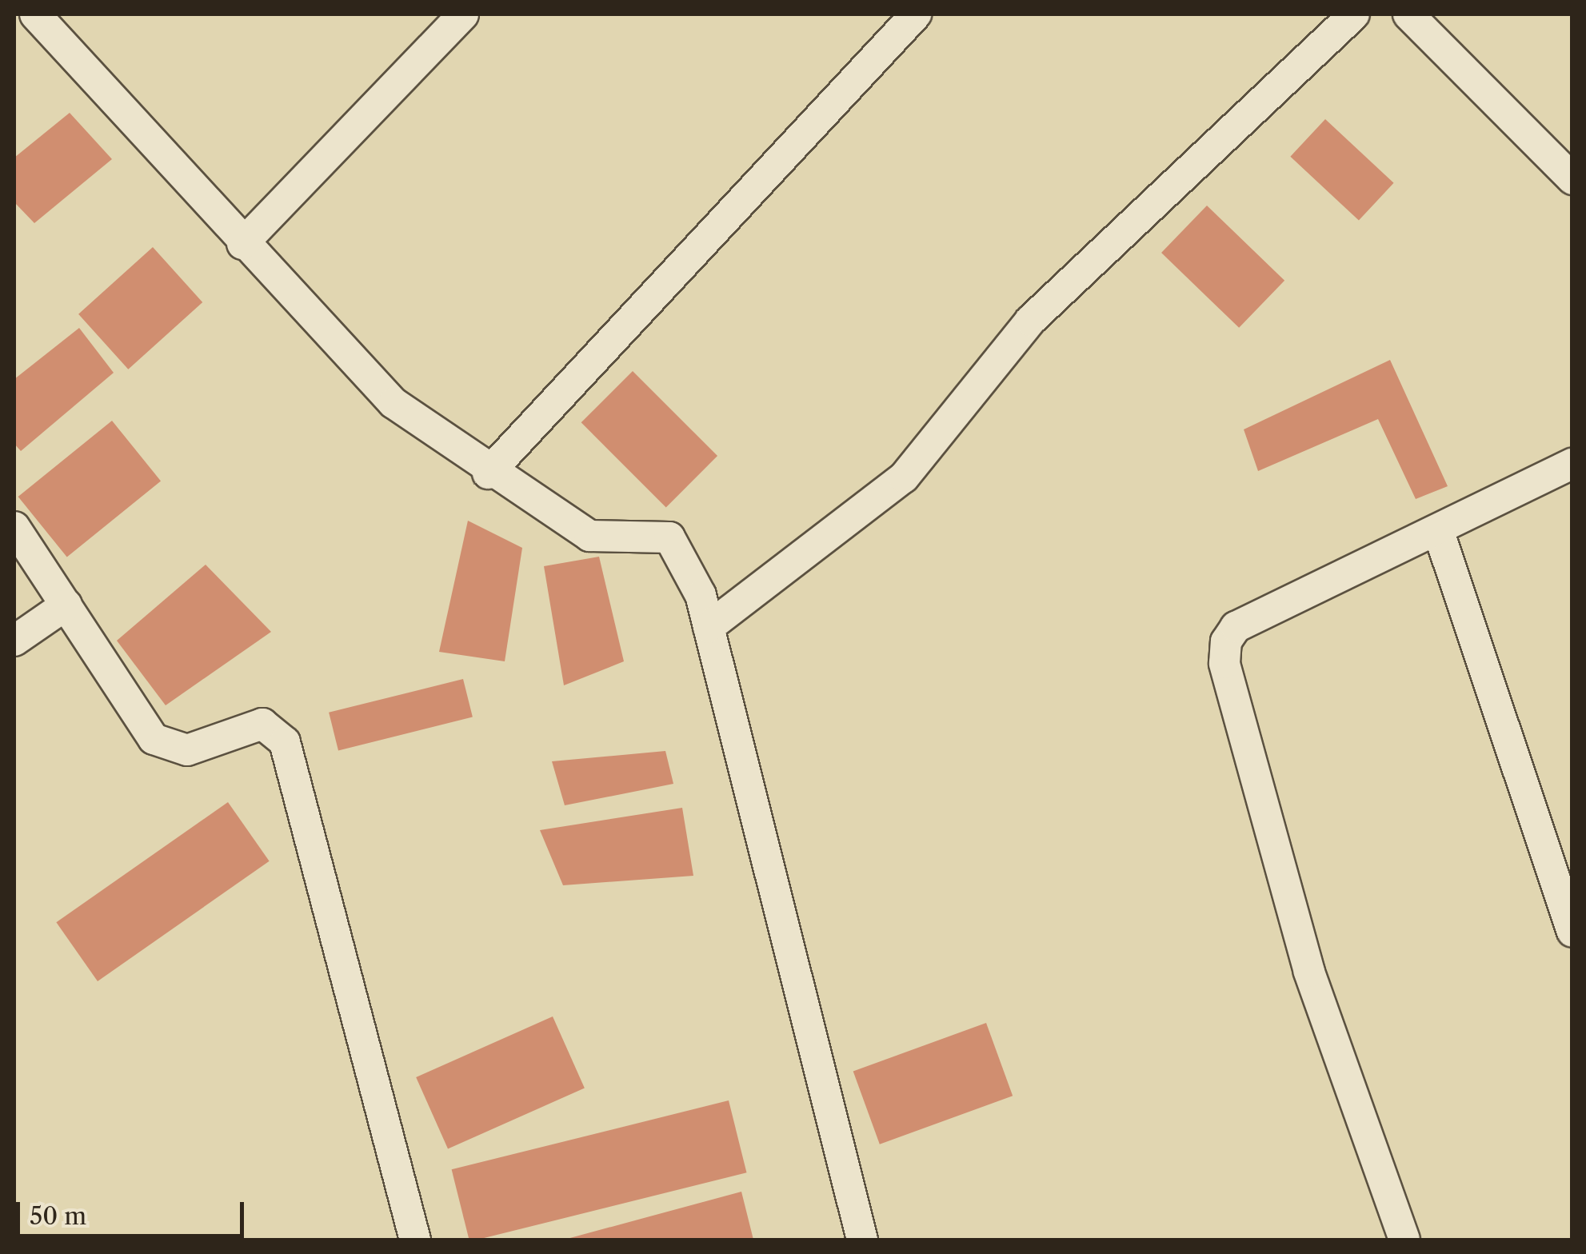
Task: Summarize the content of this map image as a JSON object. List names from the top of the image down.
{
  "scale_bar": "50 m"
}
